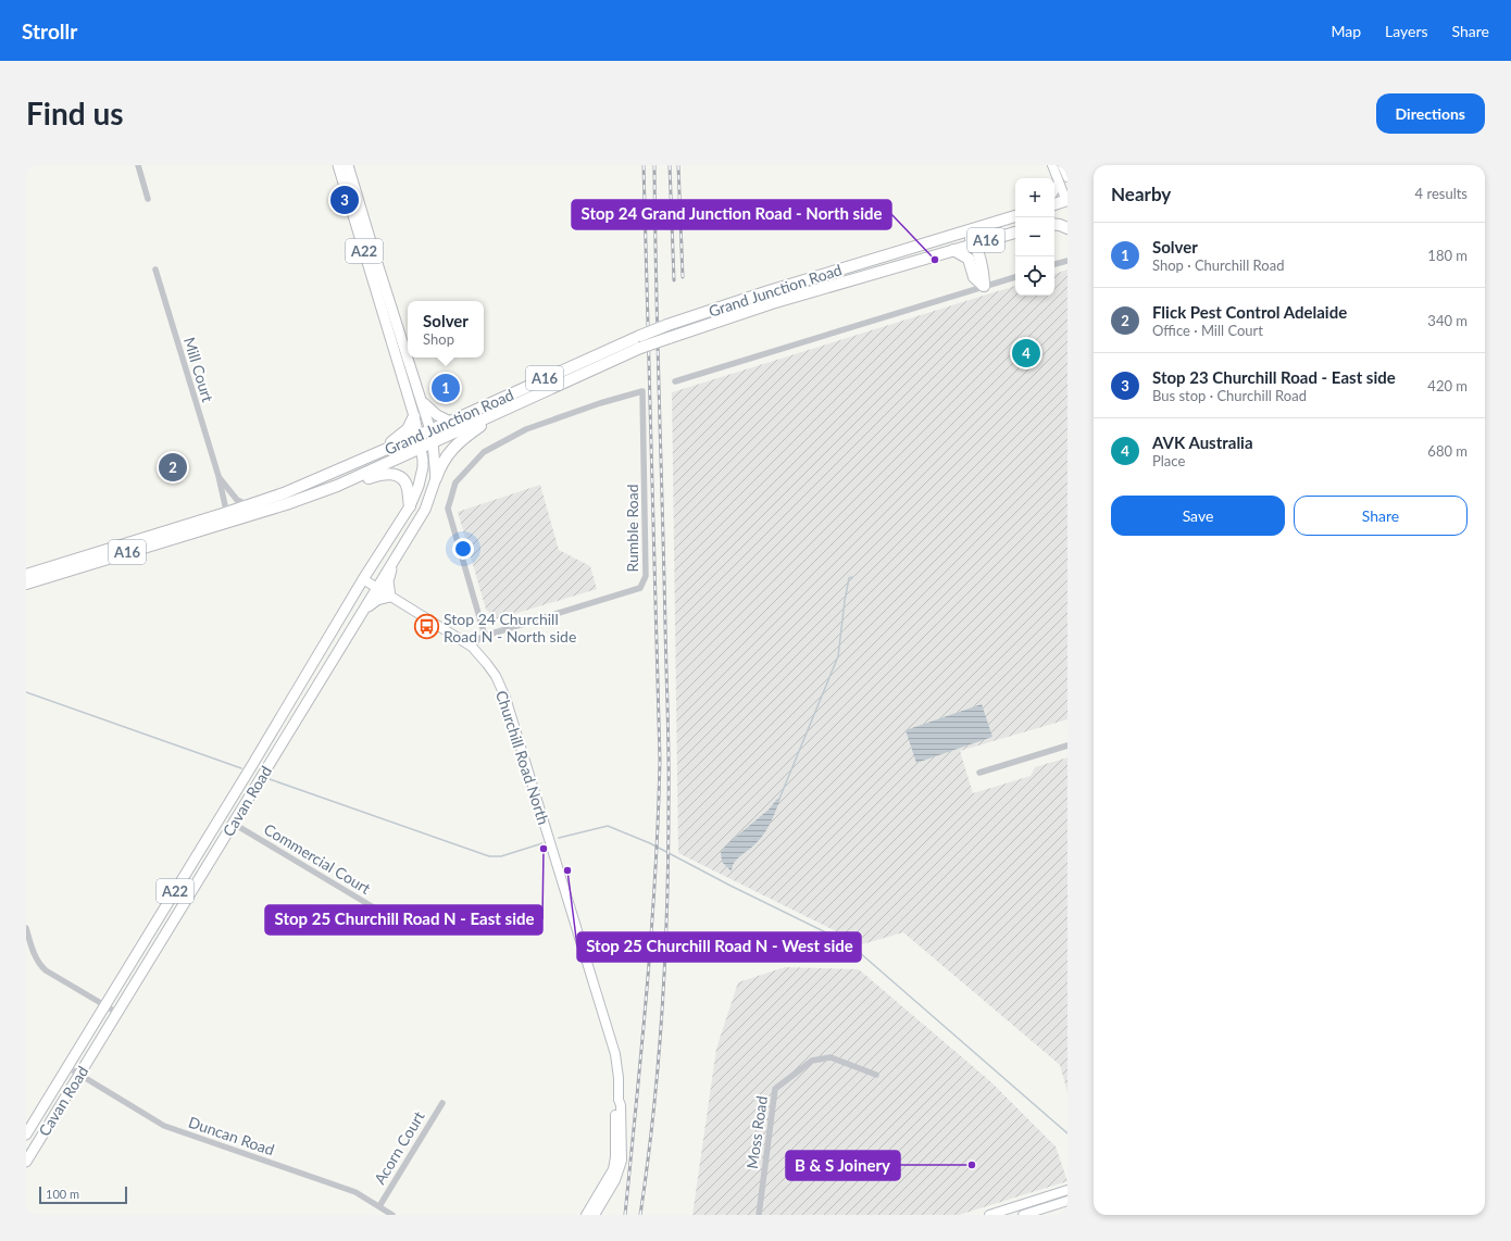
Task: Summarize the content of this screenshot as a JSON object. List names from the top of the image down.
{
  "streets": {
    "highway": [
      "A16",
      "A22",
      "Grand Junction Road",
      "Cavan Road"
    ],
    "street": [
      "Mill Court",
      "Rumble Road",
      "Churchill Road North",
      "Commercial Court",
      "Moss Road",
      "Duncan Road",
      "Acorn Court"
    ]
  },
  "crossings": [
    ["A22", "Grand Junction Road"],
    ["A22", "Cavan Road"],
    ["Grand Junction Road", "Mill Court"],
    ["Grand Junction Road", "Cavan Road"],
    ["Rumble Road", "Churchill Road North"],
    ["Churchill Road North", "Cavan Road"],
    ["Cavan Road", "Commercial Court"],
    ["Cavan Road", "Duncan Road"],
    ["Duncan Road", "Acorn Court"]
  ],
  "places": {
    "other": [
      "Stop 24 Grand Junction Road - North side",
      "Stop 25 Churchill Road N - East side",
      "Stop 25 Churchill Road N - West side",
      "B & S Joinery"
    ],
    "bus stop": ["Stop 24 Churchill Road N - North side"]
  },
  "scale_bar": "100 m",
  "page": {
    "header": "Strollr",
    "nav": ["Map", "Layers", "Share"],
    "buttons": [
      "Directions",
      ["Save", "Share"]
    ],
    "title": "Find us",
    "heading": ["Nearby", "4 results"],
    "map_buttons": ["+", "−"],
    "pins": [
      "3",
      "4",
      "1",
      "2"
    ],
    "list": [
      {
        "mark": "1",
        "name": "Solver",
        "note": "Shop · Churchill Road",
        "value": "180 m"
      },
      {
        "mark": "2",
        "name": "Flick Pest Control Adelaide",
        "note": "Office · Mill Court",
        "value": "340 m"
      },
      {
        "mark": "3",
        "name": "Stop 23 Churchill Road - East side",
        "note": "Bus stop · Churchill Road",
        "value": "420 m"
      },
      {
        "mark": "4",
        "name": "AVK Australia",
        "note": "Place",
        "value": "680 m"
      }
    ],
    "popup": ["Solver", "Shop"],
    "scale": "100 m"
  }
}
